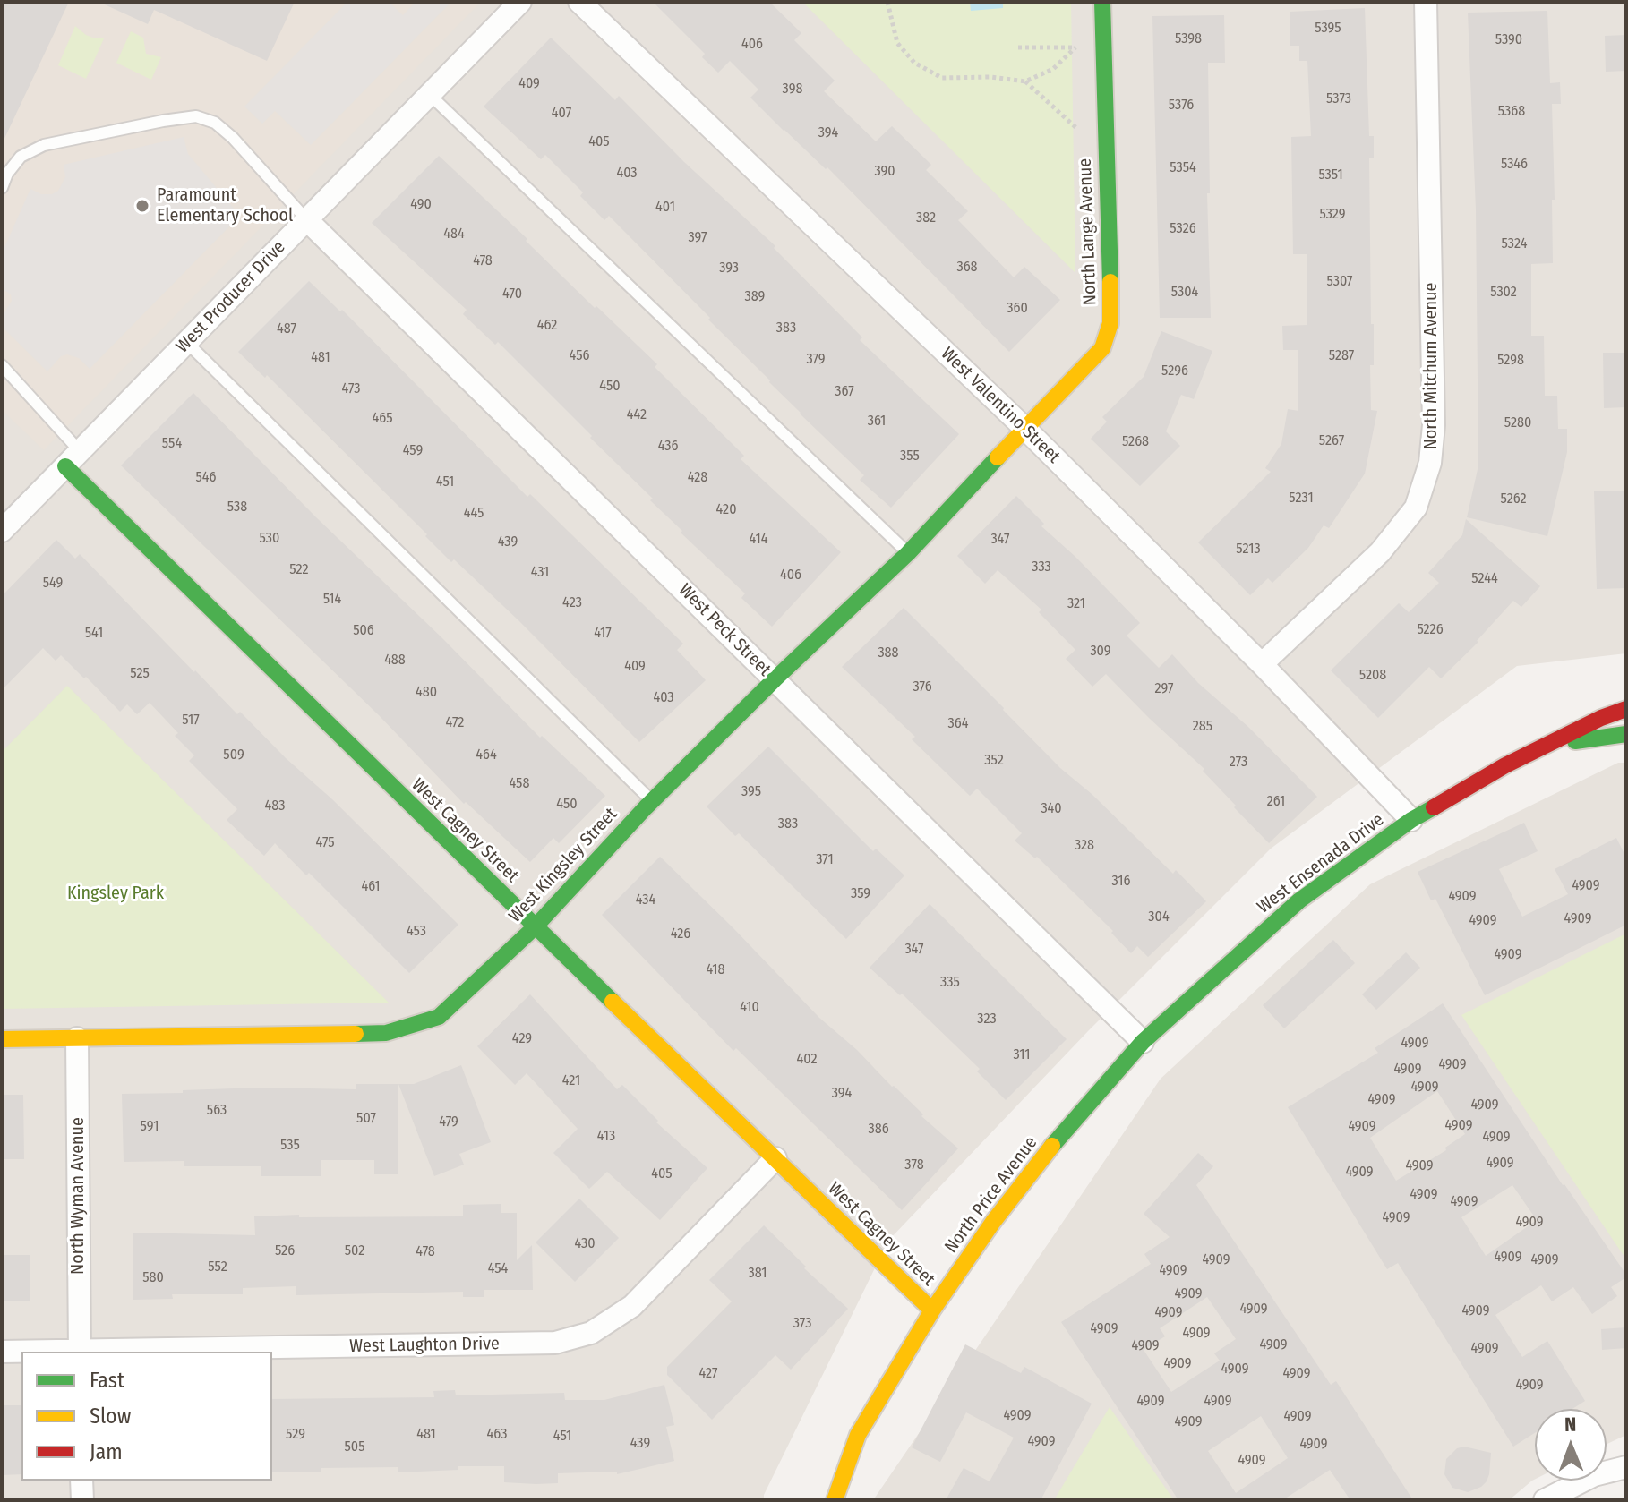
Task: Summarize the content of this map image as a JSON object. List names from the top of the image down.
{
  "streets": {
    "street": [
      "North Lange Avenue",
      "West Producer Drive",
      "North Mitchum Avenue",
      "West Valentino Street",
      "West Peck Street",
      "West Cagney Street",
      "West Ensenada Drive",
      "West Kingsley Street",
      "North Price Avenue",
      "North Wyman Avenue",
      "West Laughton Drive"
    ]
  },
  "crossings": [
    ["North Lange Avenue", "West Valentino Street"],
    ["North Lange Avenue", "West Kingsley Street"],
    ["West Producer Drive", "West Peck Street"],
    ["West Producer Drive", "West Cagney Street"],
    ["North Mitchum Avenue", "West Valentino Street"],
    ["West Valentino Street", "West Ensenada Drive"],
    ["West Valentino Street", "West Kingsley Street"],
    ["West Peck Street", "West Ensenada Drive"],
    ["West Peck Street", "West Kingsley Street"],
    ["West Peck Street", "North Price Avenue"],
    ["West Cagney Street", "West Kingsley Street"],
    ["West Cagney Street", "North Price Avenue"],
    ["West Cagney Street", "West Laughton Drive"],
    ["West Ensenada Drive", "North Price Avenue"],
    ["West Kingsley Street", "North Wyman Avenue"],
    ["North Wyman Avenue", "West Laughton Drive"]
  ],
  "parks": ["Kingsley Park"],
  "places": ["Paramount Elementary School"],
  "house_numbers": [
    "5395",
    "5398",
    "5390",
    "406",
    "409",
    "398",
    "5373",
    "5376",
    "5368",
    "407",
    "394",
    "405",
    "5346",
    "5354",
    "390",
    "403",
    "5351",
    "490",
    "401",
    "5329",
    "382",
    "5326",
    "484",
    "397",
    "5324",
    "478",
    "368",
    "393",
    "5307",
    "5304",
    "5302",
    "470",
    "389",
    "360",
    "462",
    "383",
    "487",
    "456",
    "5287",
    "481",
    "379",
    "5298",
    "5296",
    "450",
    "473",
    "367",
    "442",
    "465",
    "361",
    "5280",
    "5267",
    "5268",
    "554",
    "436",
    "459",
    "355",
    "546",
    "428",
    "451",
    "5231",
    "5262",
    "538",
    "420",
    "445",
    "530",
    "414",
    "347",
    "439",
    "5213",
    "333",
    "522",
    "431",
    "406",
    "5244",
    "549",
    "514",
    "423",
    "321",
    "5226",
    "506",
    "541",
    "417",
    "309",
    "388",
    "488",
    "409",
    "525",
    "5208",
    "376",
    "297",
    "480",
    "403",
    "517",
    "472",
    "364",
    "285",
    "509",
    "464",
    "352",
    "273",
    "458",
    "395",
    "261",
    "450",
    "483",
    "340",
    "383",
    "475",
    "328",
    "371",
    "316",
    "4909",
    "461",
    "359",
    "4909",
    "434",
    "304",
    "4909",
    "4909",
    "453",
    "426",
    "347",
    "4909",
    "418",
    "335",
    "410",
    "323",
    "429",
    "4909",
    "311",
    "402",
    "4909",
    "4909",
    "421",
    "4909",
    "394",
    "4909",
    "4909",
    "563",
    "507",
    "479",
    "4909",
    "591",
    "4909",
    "386",
    "413",
    "4909",
    "535",
    "4909",
    "378",
    "4909",
    "4909",
    "405",
    "4909",
    "4909",
    "4909",
    "4909",
    "430",
    "526",
    "502",
    "478",
    "4909",
    "4909",
    "4909",
    "552",
    "454",
    "4909",
    "381",
    "580",
    "4909",
    "4909",
    "4909",
    "4909",
    "373",
    "4909",
    "4909",
    "4909",
    "4909",
    "4909",
    "4909",
    "4909",
    "427",
    "4909",
    "4909",
    "4909",
    "4909",
    "4909",
    "4909",
    "4909",
    "529",
    "481",
    "463",
    "451",
    "4909",
    "439",
    "4909",
    "505",
    "4909"
  ],
  "legend": ["Fast", "Slow", "Jam"],
  "north": "top"
}
